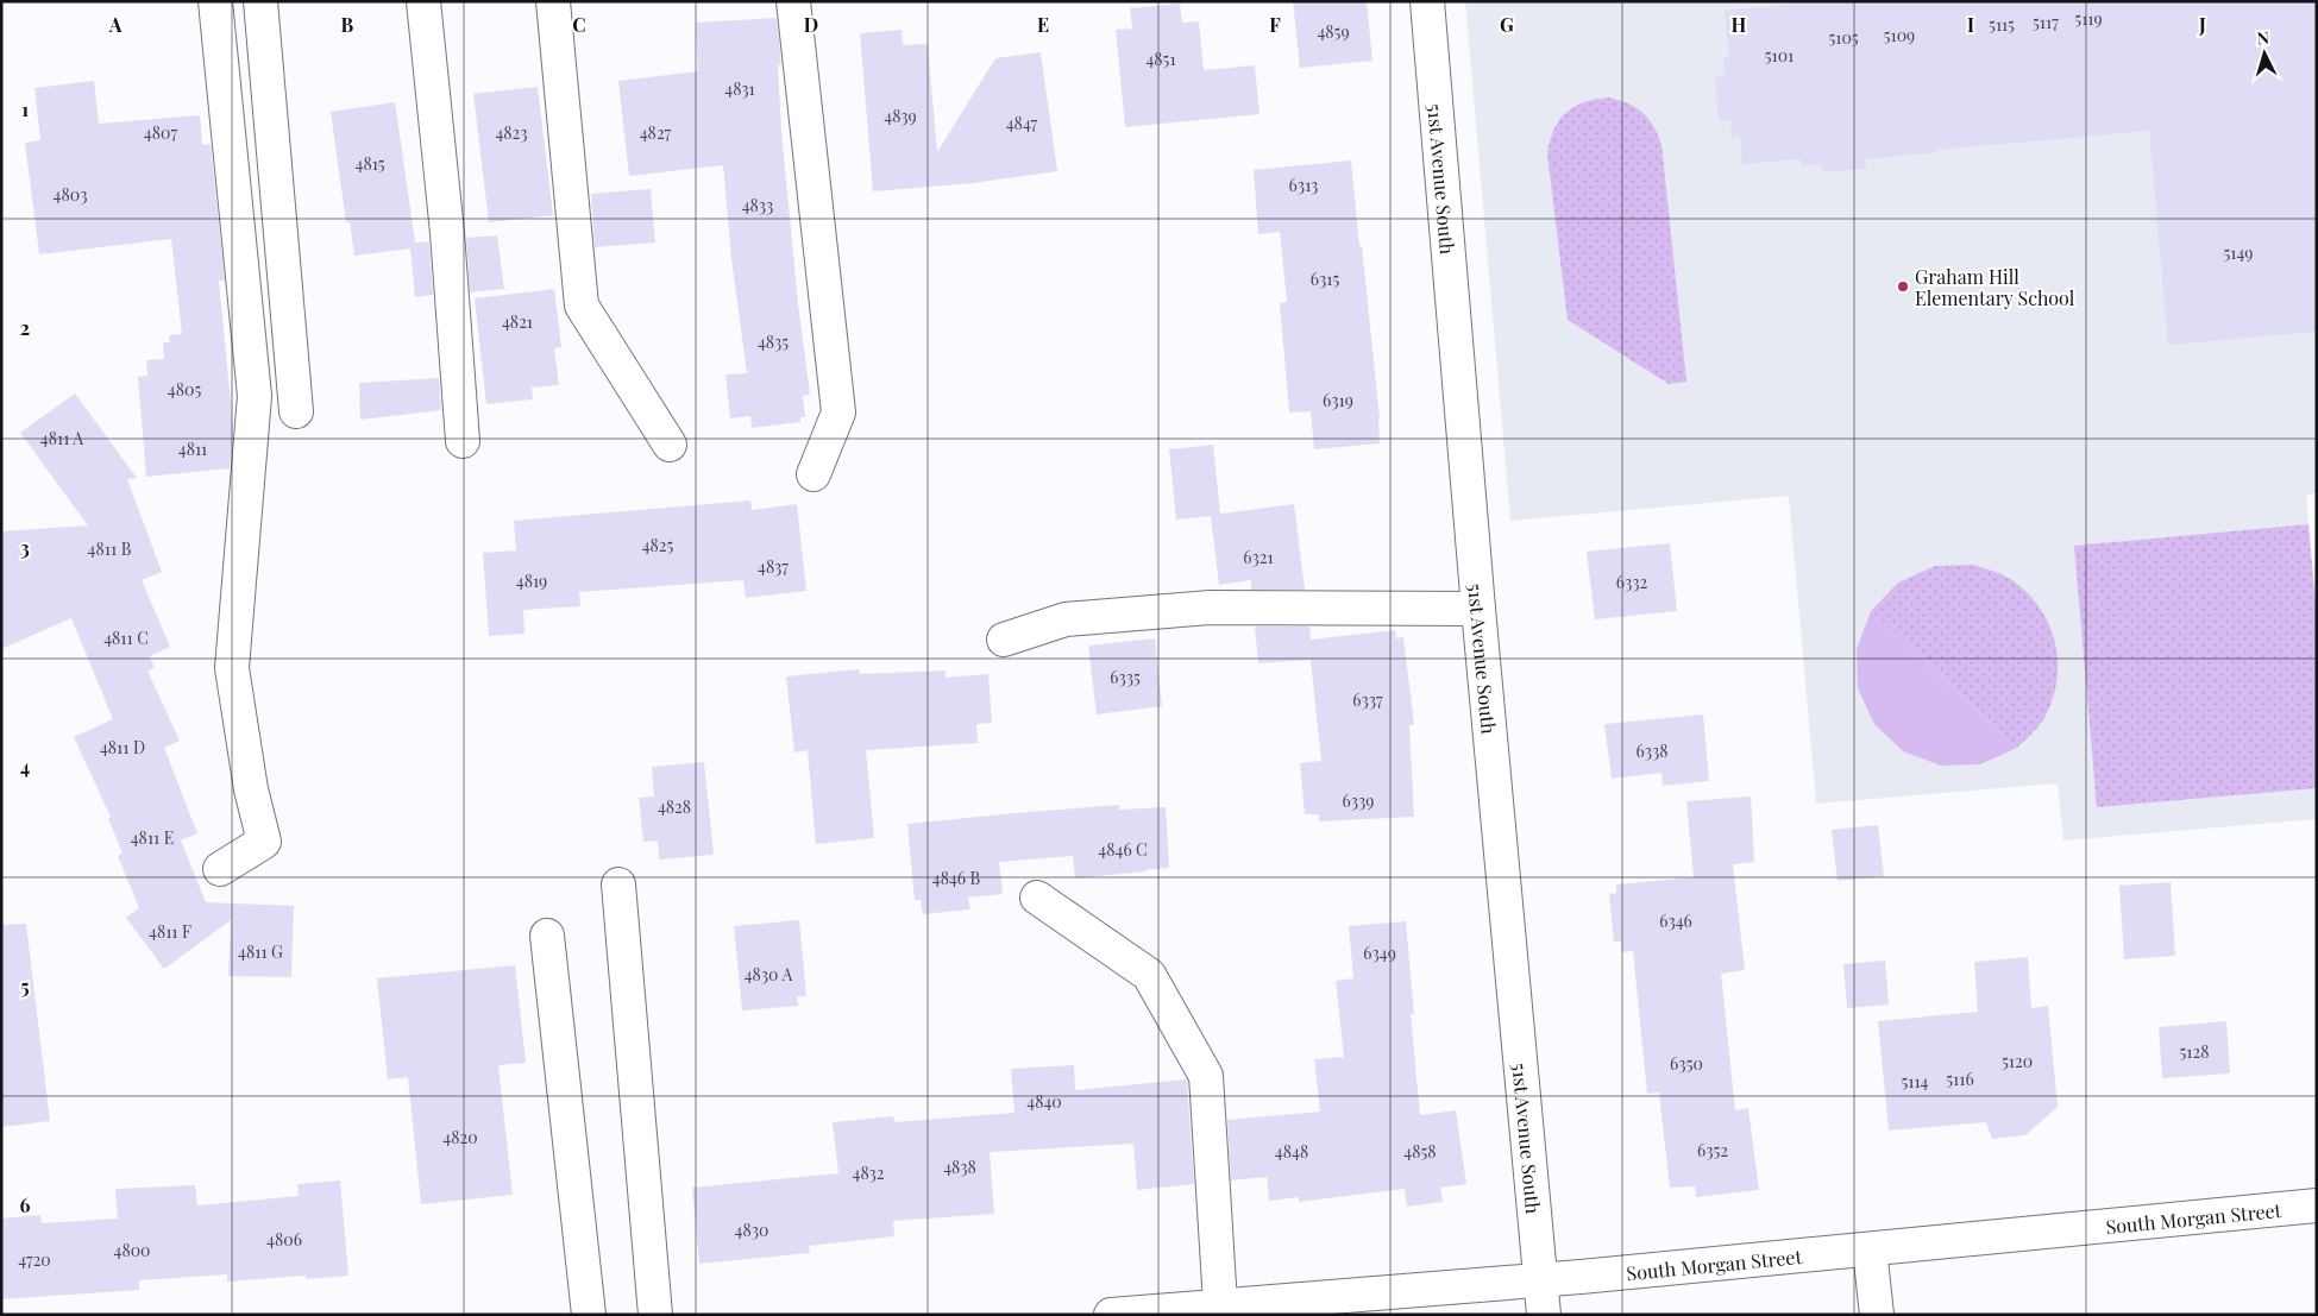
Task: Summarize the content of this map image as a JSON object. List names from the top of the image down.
{
  "streets": {
    "street": ["51st Avenue South", "South Morgan Street"]
  },
  "crossings": [
    ["51st Avenue South", "South Morgan Street"]
  ],
  "places": ["Graham Hill Elementary School"],
  "house_numbers": [
    "5119",
    "5117",
    "5115",
    "4859",
    "5109",
    "5105",
    "5101",
    "4851",
    "4831",
    "4839",
    "4847",
    "4807",
    "4823",
    "4827",
    "4815",
    "6313",
    "4803",
    "4833",
    "5149",
    "6315",
    "4821",
    "4835",
    "4805",
    "6319",
    "4811 A",
    "4811",
    "4825",
    "4811 B",
    "6321",
    "4837",
    "4819",
    "6332",
    "4811 C",
    "6335",
    "6337",
    "4811 D",
    "6338",
    "6339",
    "4828",
    "4811 E",
    "4846 C",
    "4846 B",
    "6346",
    "4811 F",
    "4811 G",
    "6349",
    "4830 A",
    "5128",
    "5120",
    "6350",
    "5116",
    "5114",
    "4840",
    "4820",
    "6352",
    "4848",
    "4858",
    "4838",
    "4832",
    "4830",
    "4806",
    "4800",
    "4720"
  ],
  "north": "top",
  "grid": {
    "columns": [
      "A",
      "B",
      "C",
      "D",
      "E",
      "F",
      "G",
      "H",
      "I",
      "J"
    ],
    "rows": [
      "1",
      "2",
      "3",
      "4",
      "5",
      "6"
    ]
  }
}
